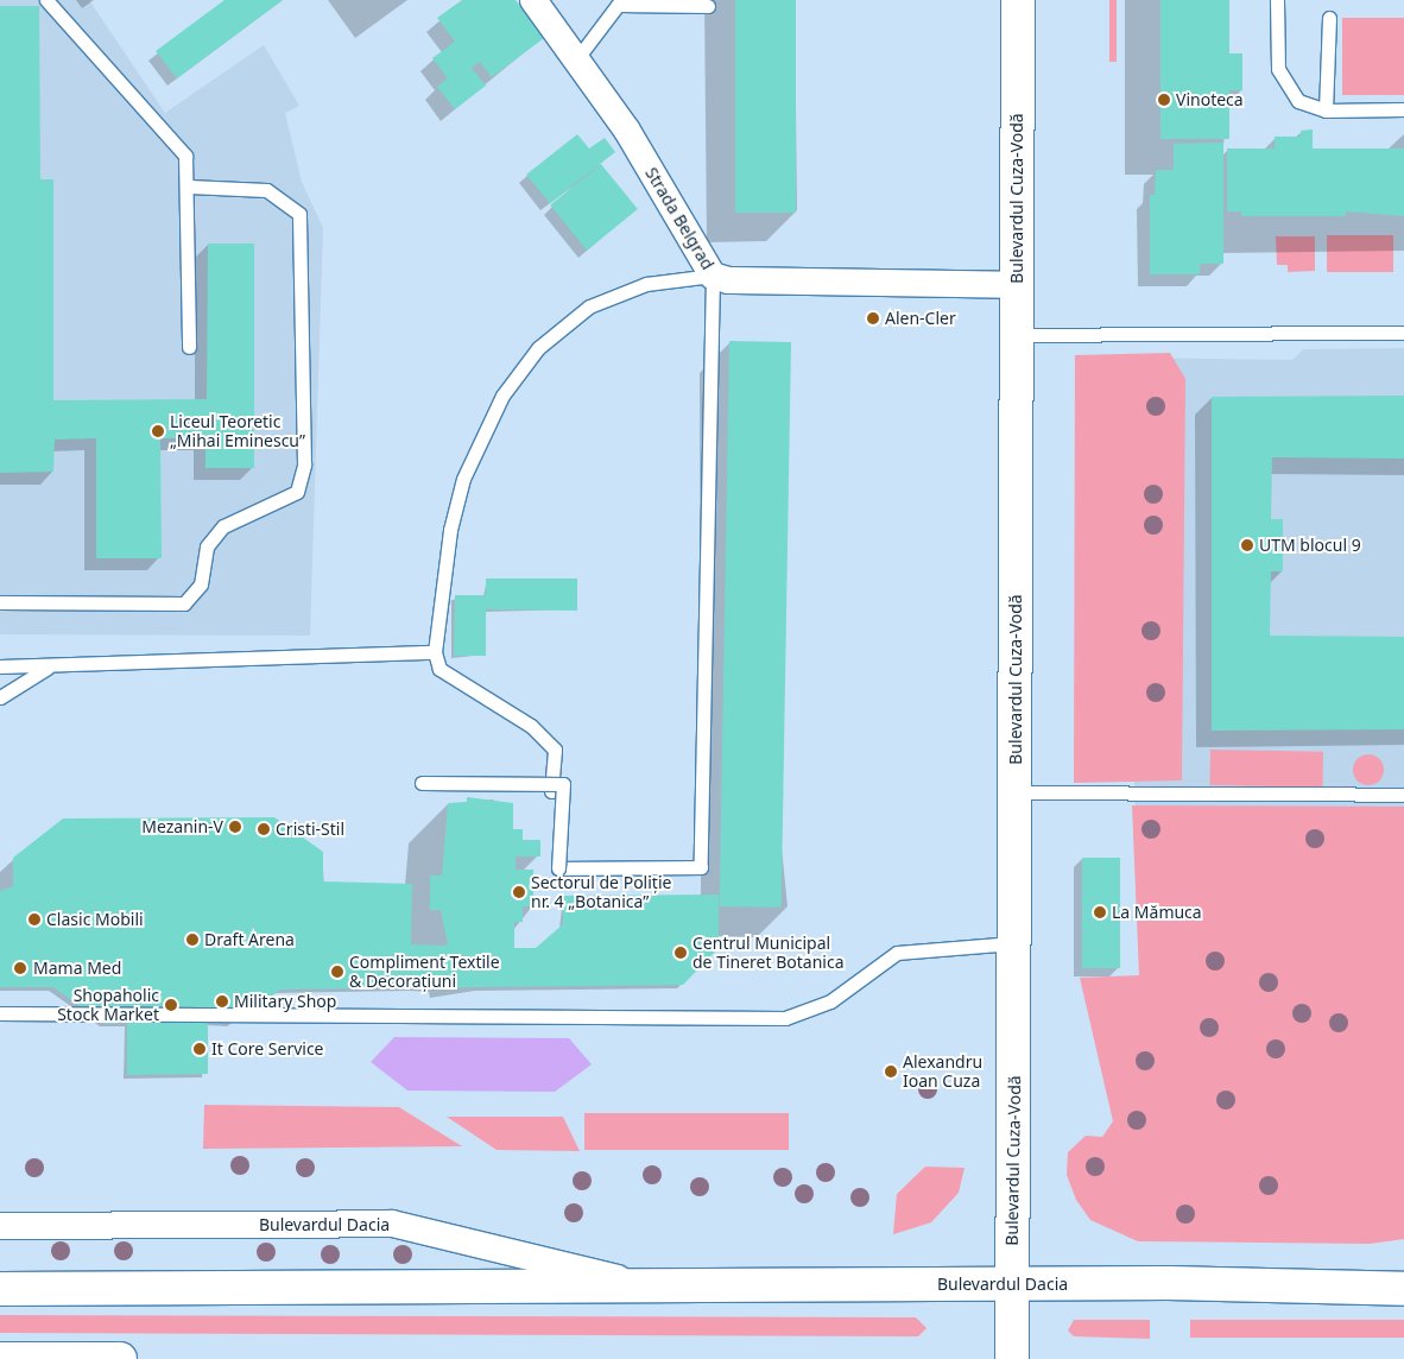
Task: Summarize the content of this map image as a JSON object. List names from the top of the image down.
{
  "streets": {
    "main road": ["Bulevardul Cuza-Vodă", "Bulevardul Dacia"],
    "street": ["Strada Belgrad"]
  },
  "crossings": [
    ["Bulevardul Cuza-Vodă", "Strada Belgrad"],
    ["Bulevardul Cuza-Vodă", "Bulevardul Dacia"]
  ],
  "places": [
    "Vinoteca",
    "Alen-Cler",
    "Liceul Teoretic „Mihai Eminescu”",
    "UTM blocul 9",
    "Mezanin-V",
    "Cristi-Stil",
    "Sectorul de Poliție nr. 4 „Botanica”",
    "La Mămuca",
    "Clasic Mobili",
    "Draft Arena",
    "Centrul Municipal de Tineret Botanica",
    "Mama Med",
    "Compliment Textile & Decorațiuni",
    "Military Shop",
    "Shopaholic Stock Market",
    "It Core Service",
    "Alexandru Ioan Cuza"
  ]
}
